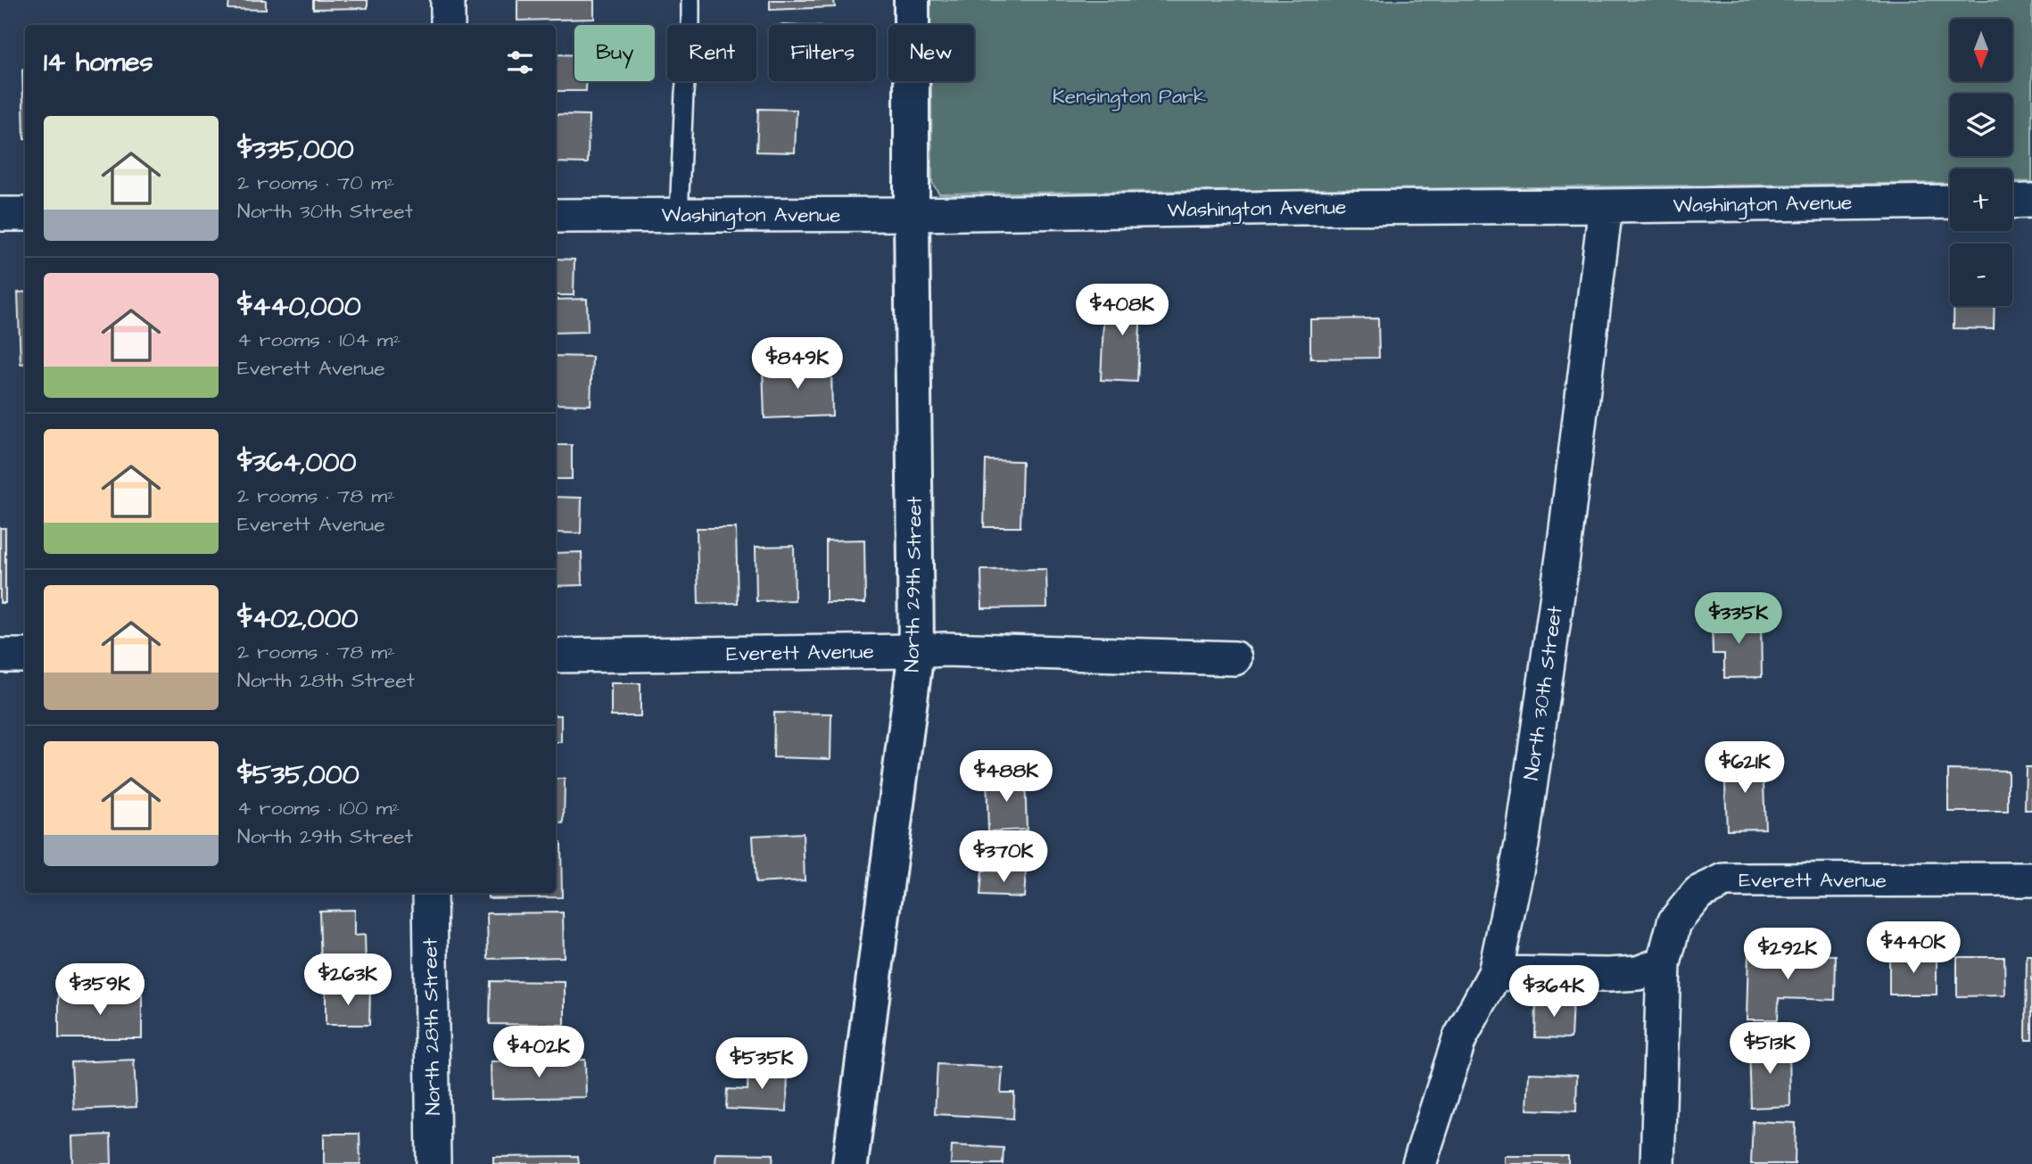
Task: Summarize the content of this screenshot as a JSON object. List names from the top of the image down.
{
  "streets": {
    "street": [
      "Washington Avenue",
      "North 29th Street",
      "Everett Avenue",
      "North 30th Street",
      "North 28th Street"
    ]
  },
  "crossings": [
    ["Washington Avenue", "North 29th Street"],
    ["Washington Avenue", "North 30th Street"],
    ["North 29th Street", "Everett Avenue"]
  ],
  "parks": ["Kensington Park"],
  "north": "bottom",
  "page": {
    "map_buttons": ["+", "−"],
    "chip": [
      "Buy",
      "Rent",
      "Filters",
      "New"
    ],
    "heading": "14 homes",
    "list": [
      {
        "name": "$335,000",
        "note": "2 rooms · 70 m² · North 30th Street"
      },
      {
        "name": "$440,000",
        "note": "4 rooms · 104 m² · Everett Avenue"
      },
      {
        "name": "$364,000",
        "note": "2 rooms · 78 m² · Everett Avenue"
      },
      {
        "name": "$402,000",
        "note": "2 rooms · 78 m² · North 28th Street"
      },
      {
        "name": "$535,000",
        "note": "4 rooms · 100 m² · North 29th Street"
      }
    ],
    "price": [
      "$408K",
      "$849K",
      "$335K",
      "$621K",
      "$488K",
      "$370K",
      "$440K",
      "$292K",
      "$263K",
      "$359K",
      "$364K",
      "$513K",
      "$402K",
      "$535K"
    ]
  }
}
